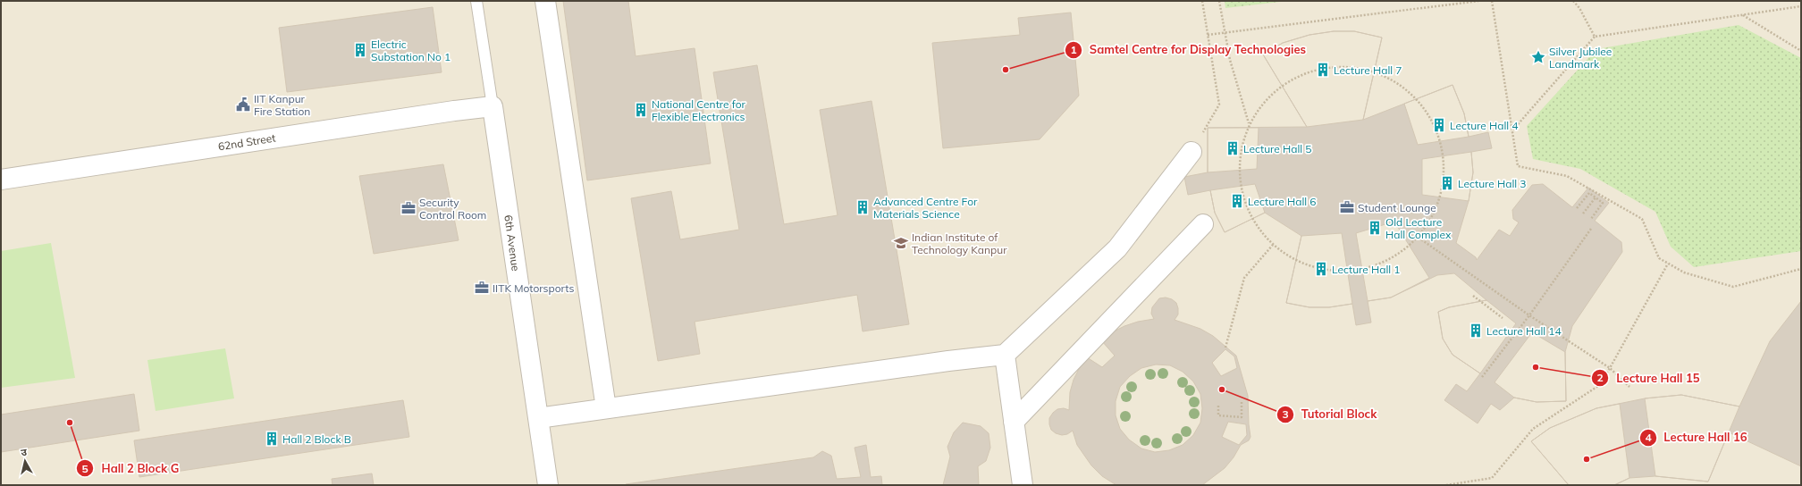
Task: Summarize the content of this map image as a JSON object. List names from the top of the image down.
{
  "streets": {
    "street": ["62nd Street", "6th Avenue"]
  },
  "crossings": [
    ["62nd Street", "6th Avenue"]
  ],
  "places": {
    "building": [
      "Electric Substation No 1",
      "Lecture Hall 7",
      "National Centre for Flexible Electronics",
      "Lecture Hall 4",
      "Lecture Hall 5",
      "Lecture Hall 3",
      "Lecture Hall 6",
      "Advanced Centre For Materials Science",
      "Old Lecture Hall Complex",
      "Lecture Hall 1",
      "Lecture Hall 14",
      "Hall 2 Block B"
    ],
    "place": ["Silver Jubilee Landmark"],
    "other": [
      "Samtel Centre for Display Technologies",
      "Lecture Hall 15",
      "Tutorial Block",
      "Hall 2 Block G",
      "Lecture Hall 16"
    ],
    "public building": ["IIT Kanpur Fire Station"],
    "office": ["Student Lounge", "Security Control Room", "IITK Motorsports"],
    "school or university": ["Indian Institute of Technology Kanpur"]
  },
  "north": "top"
}
